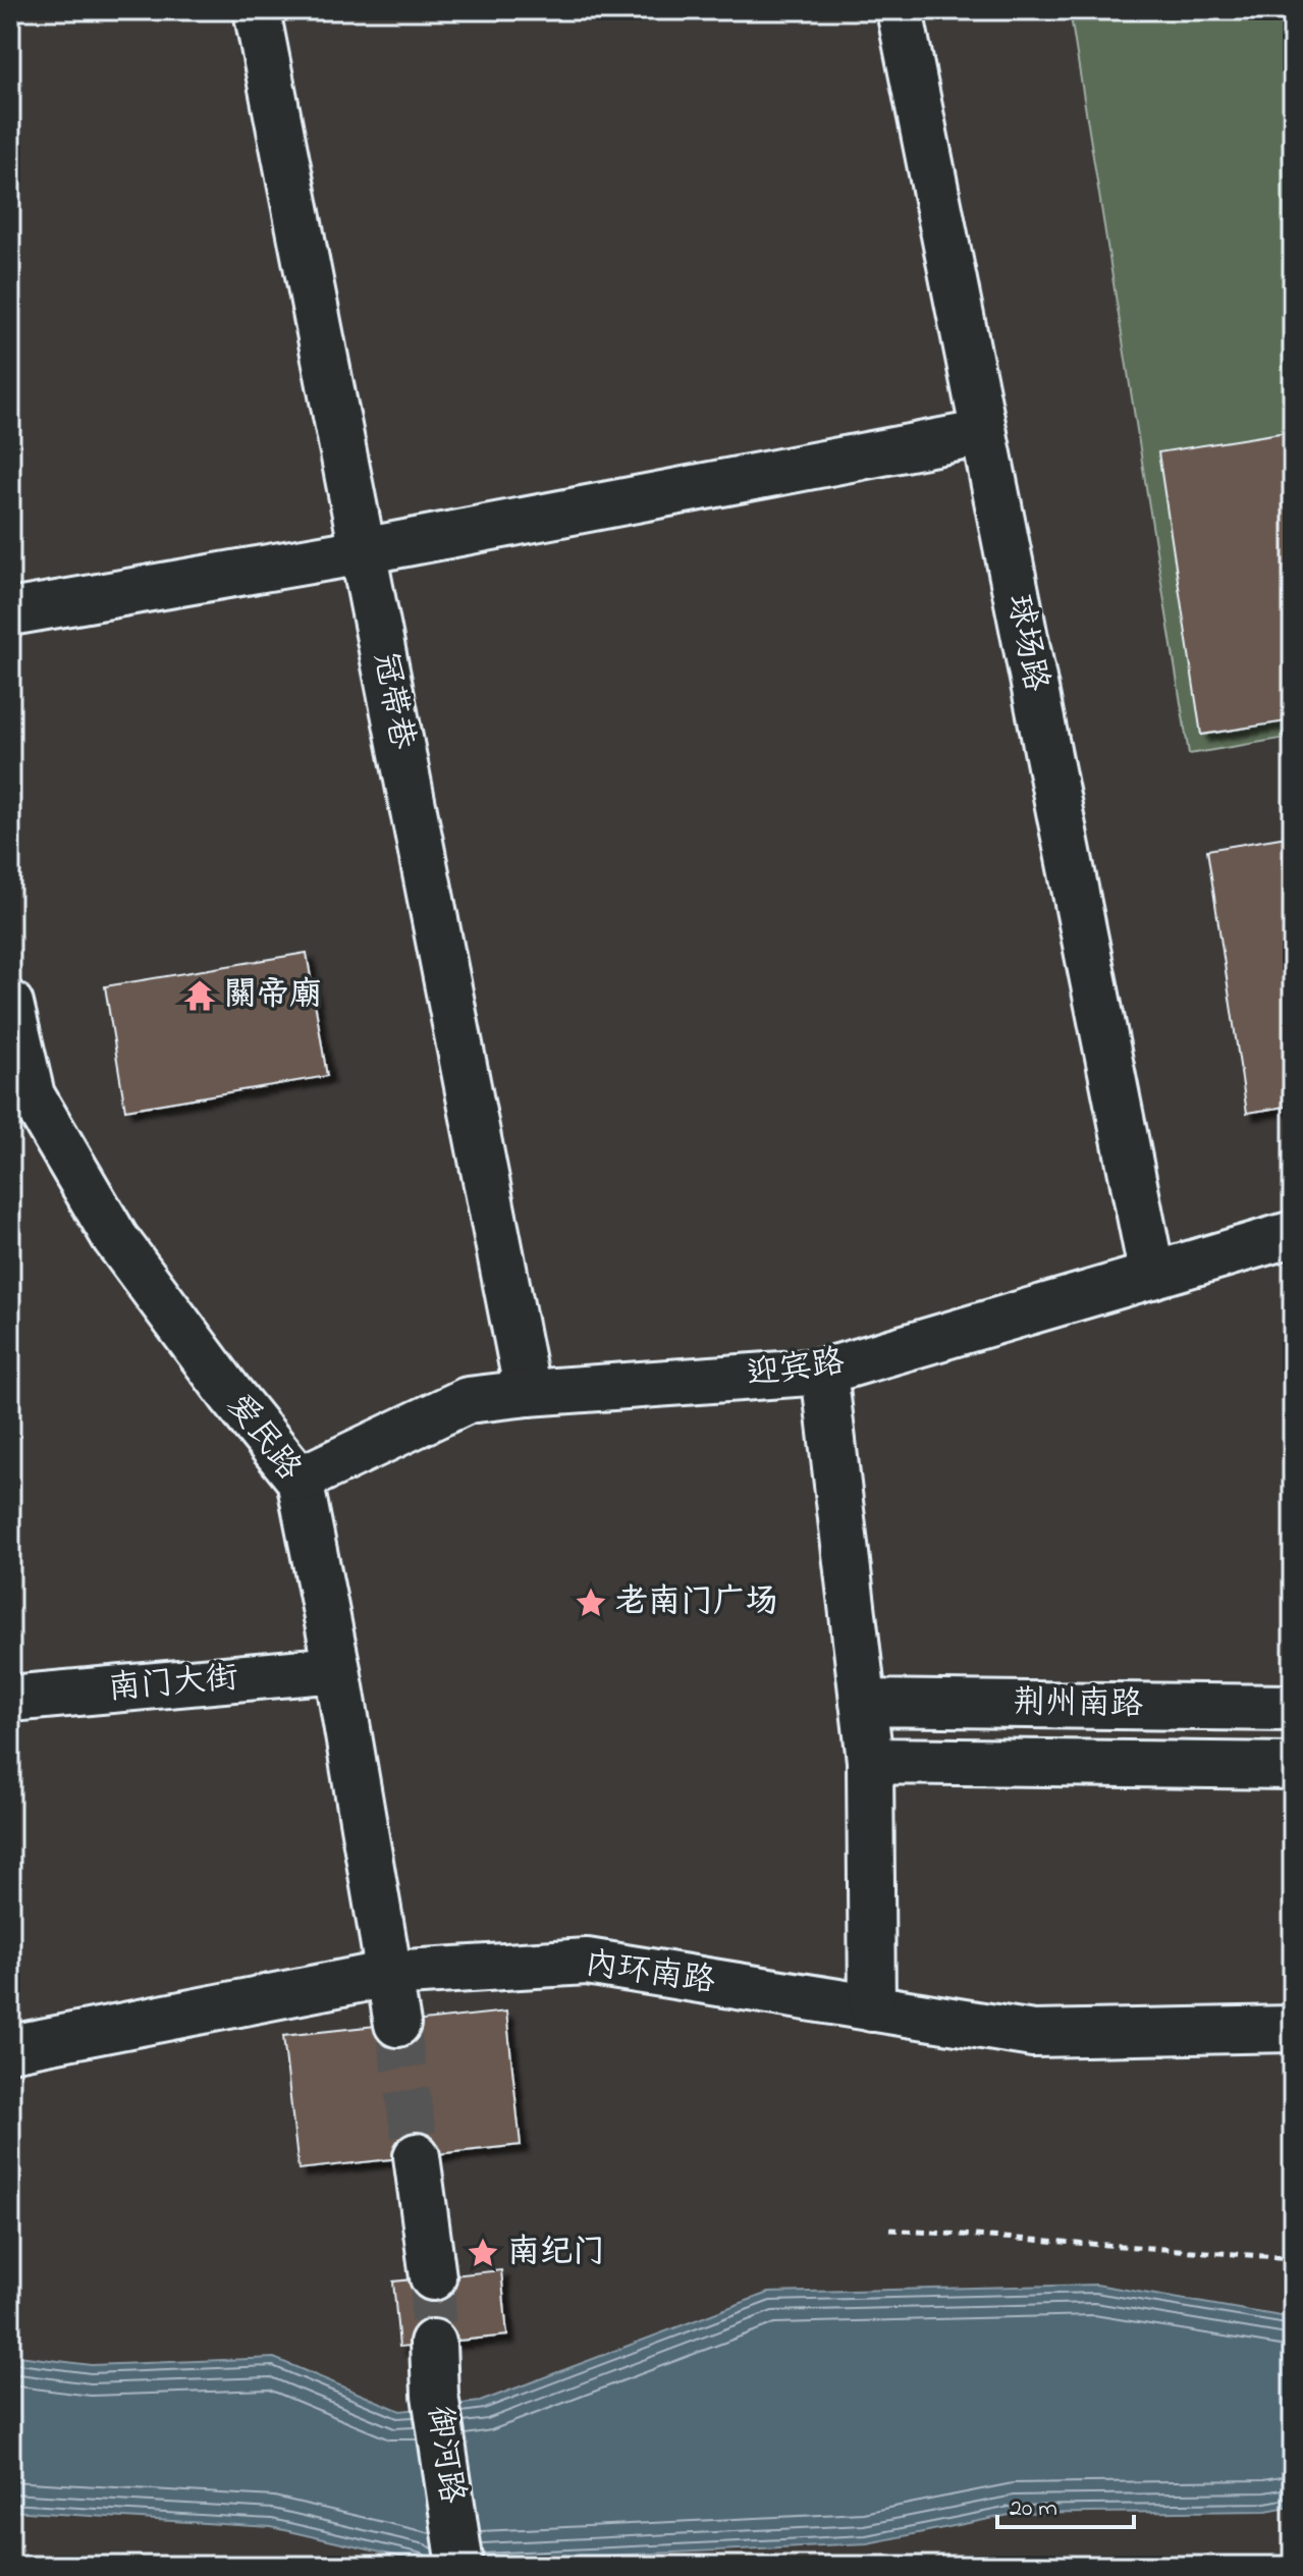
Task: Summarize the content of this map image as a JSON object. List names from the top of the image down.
{
  "streets": {
    "street": [
      "球场路",
      "冠带巷",
      "迎宾路",
      "爱民路",
      "南门大街",
      "荆州南路",
      "内环南路",
      "御河路"
    ]
  },
  "crossings": [
    ["球场路", "迎宾路"],
    ["冠带巷", "迎宾路"],
    ["迎宾路", "爱民路"],
    ["爱民路", "南门大街"],
    ["爱民路", "内环南路"]
  ],
  "places": {
    "temple": ["關帝廟"],
    "place": ["老南门广场", "南纪门"]
  },
  "scale_bar": "20 m"
}
